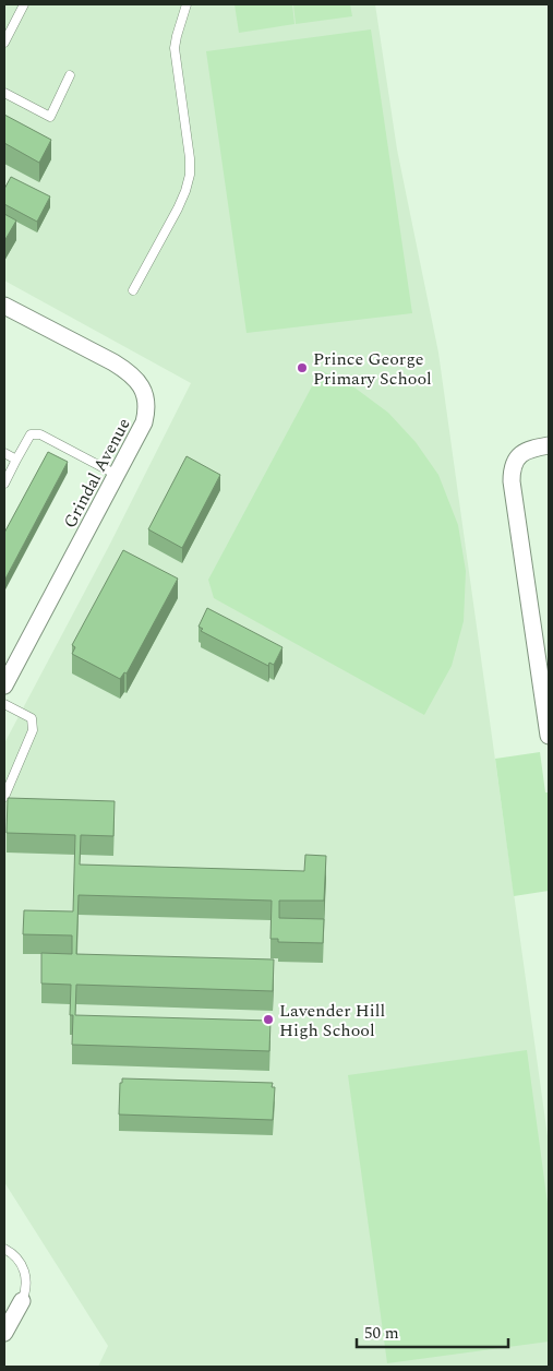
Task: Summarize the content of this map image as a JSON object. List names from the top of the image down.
{
  "streets": {
    "street": ["Grindal Avenue"]
  },
  "places": ["Prince George Primary School", "Lavender Hill High School"],
  "scale_bar": "50 m"
}
